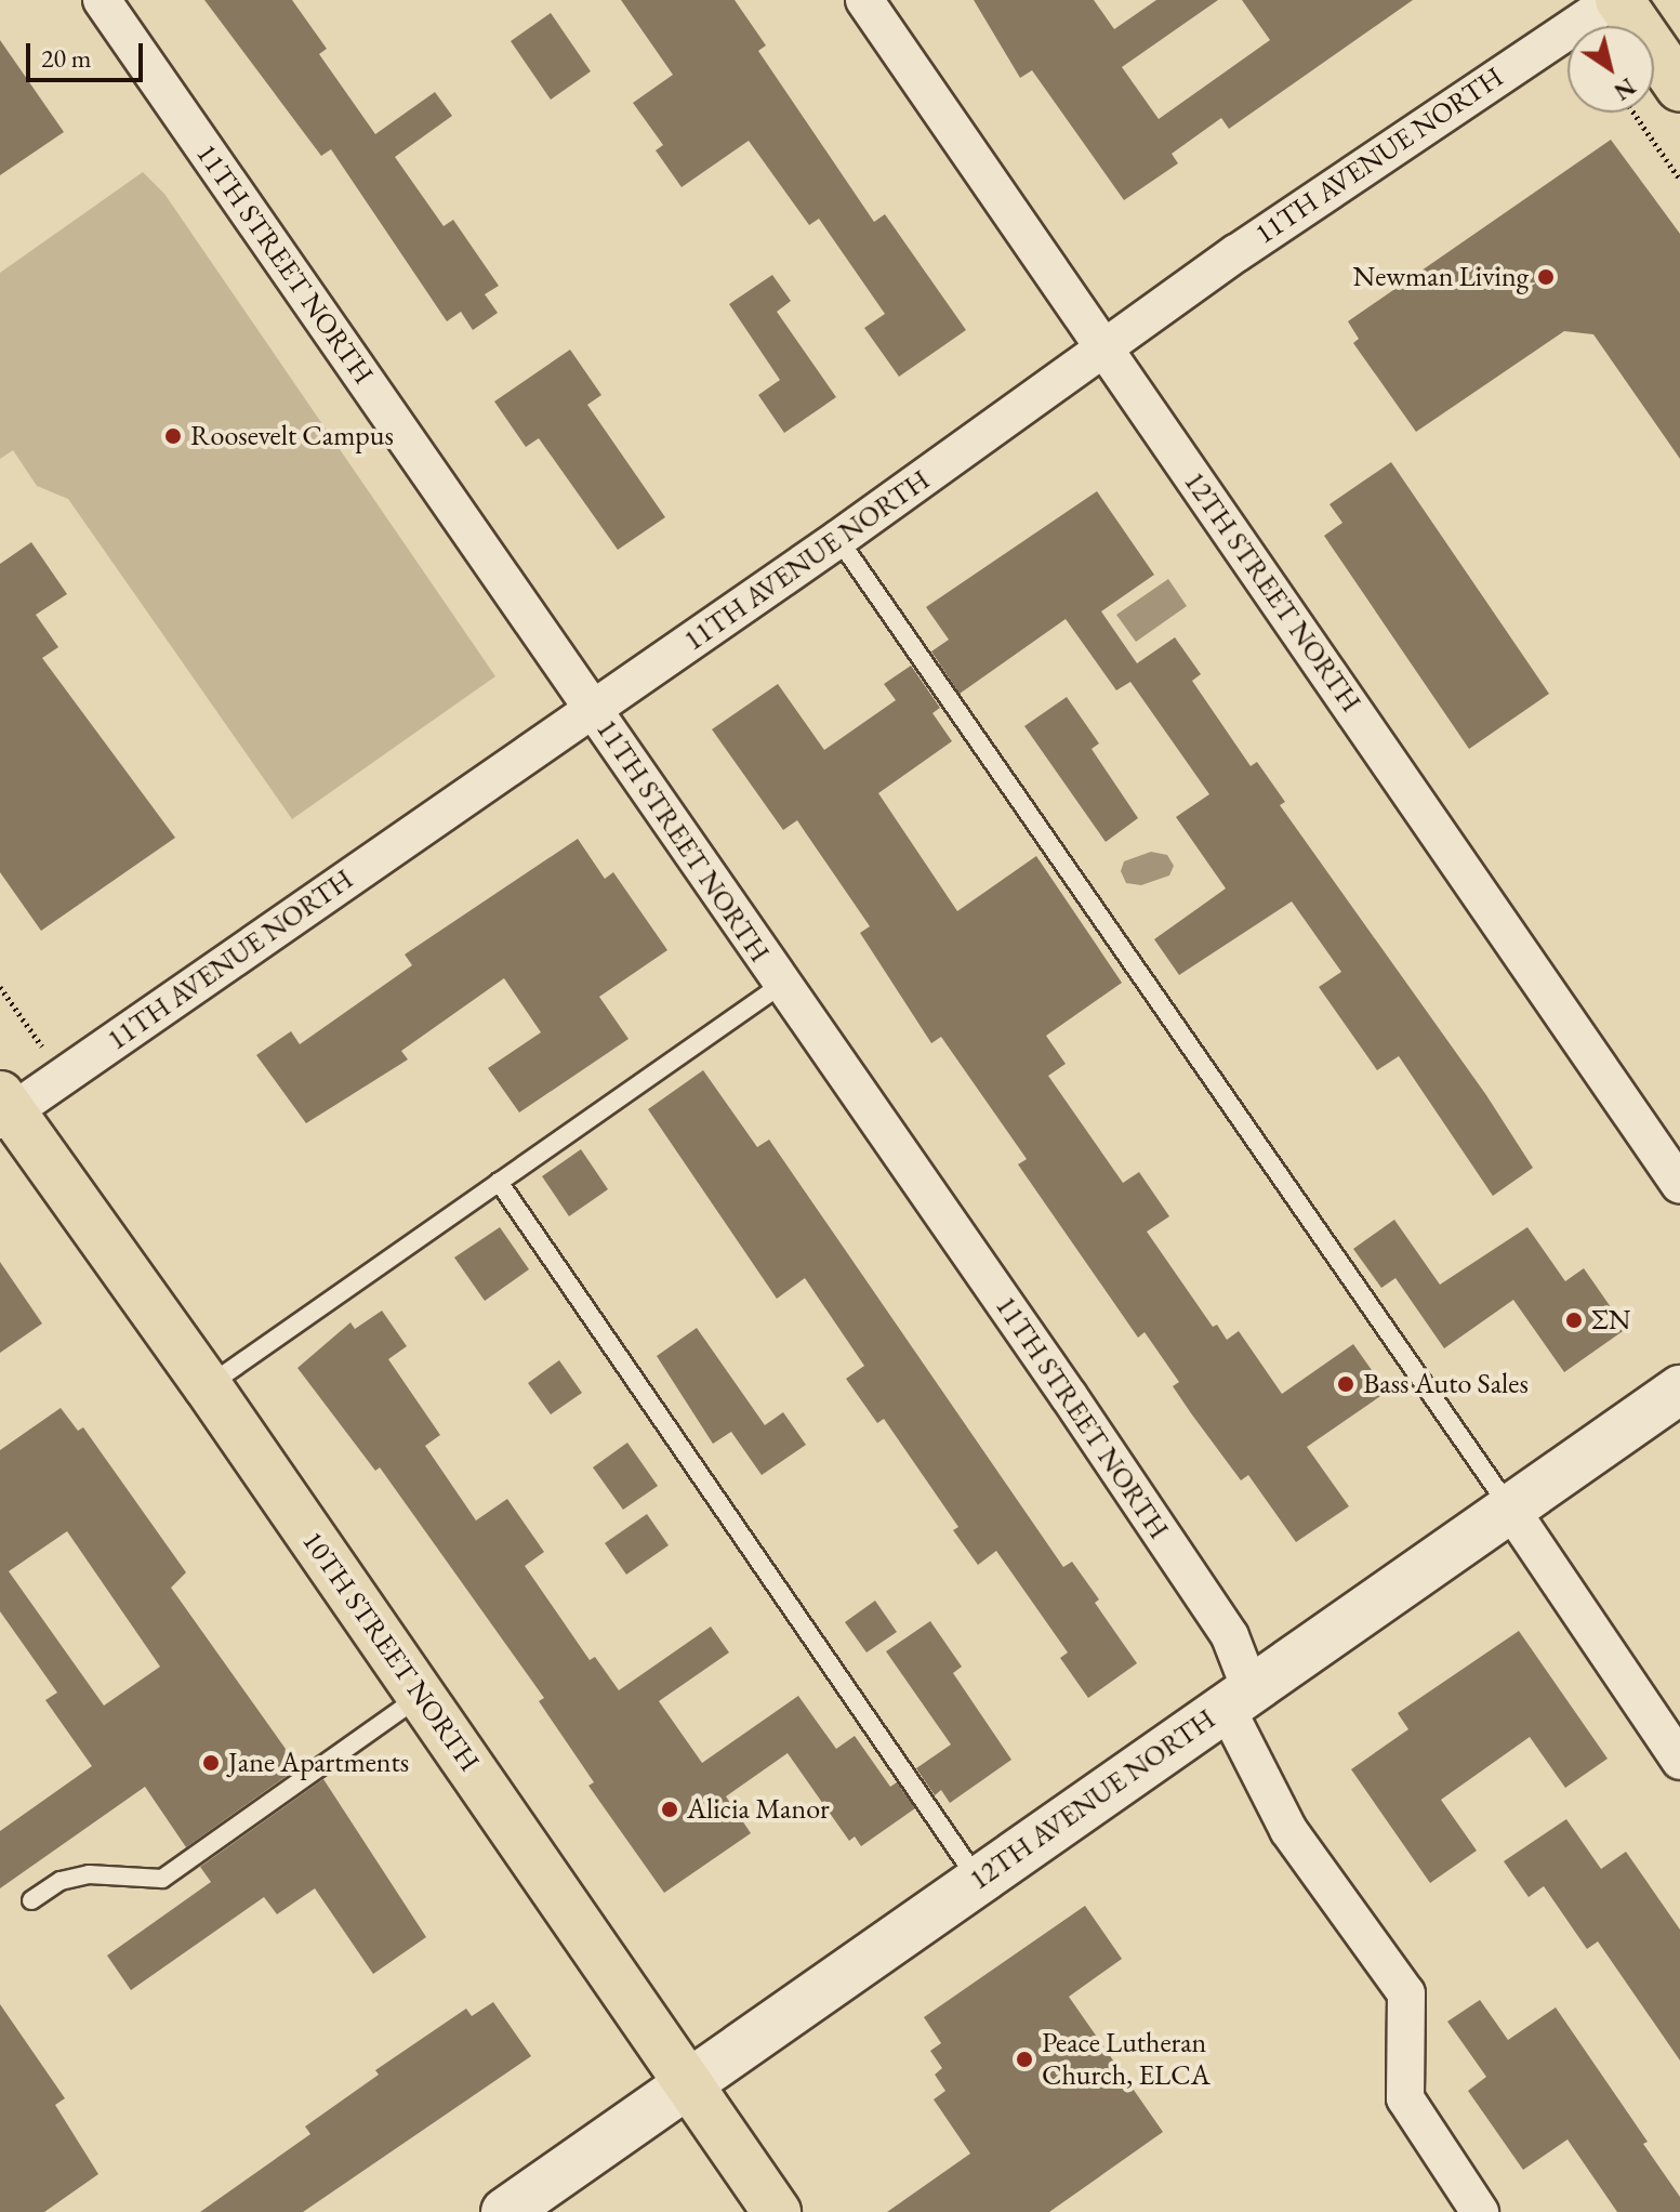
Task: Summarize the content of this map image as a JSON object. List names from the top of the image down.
{
  "streets": {
    "main road": ["10TH STREET NORTH", "12TH AVENUE NORTH"],
    "street": ["11TH AVENUE NORTH", "11TH STREET NORTH", "12TH STREET NORTH"]
  },
  "crossings": [
    ["11TH AVENUE NORTH", "11TH STREET NORTH"],
    ["11TH AVENUE NORTH", "12TH STREET NORTH"],
    ["11TH AVENUE NORTH", "10TH STREET NORTH"],
    ["11TH STREET NORTH", "12TH AVENUE NORTH"],
    ["10TH STREET NORTH", "12TH AVENUE NORTH"]
  ],
  "places": [
    "Newman Living",
    "Roosevelt Campus",
    "ΣΝ",
    "Bass Auto Sales",
    "Jane Apartments",
    "Alicia Manor",
    "Peace Lutheran Church, ELCA"
  ],
  "scale_bar": "20 m",
  "north": "bottom right"
}
